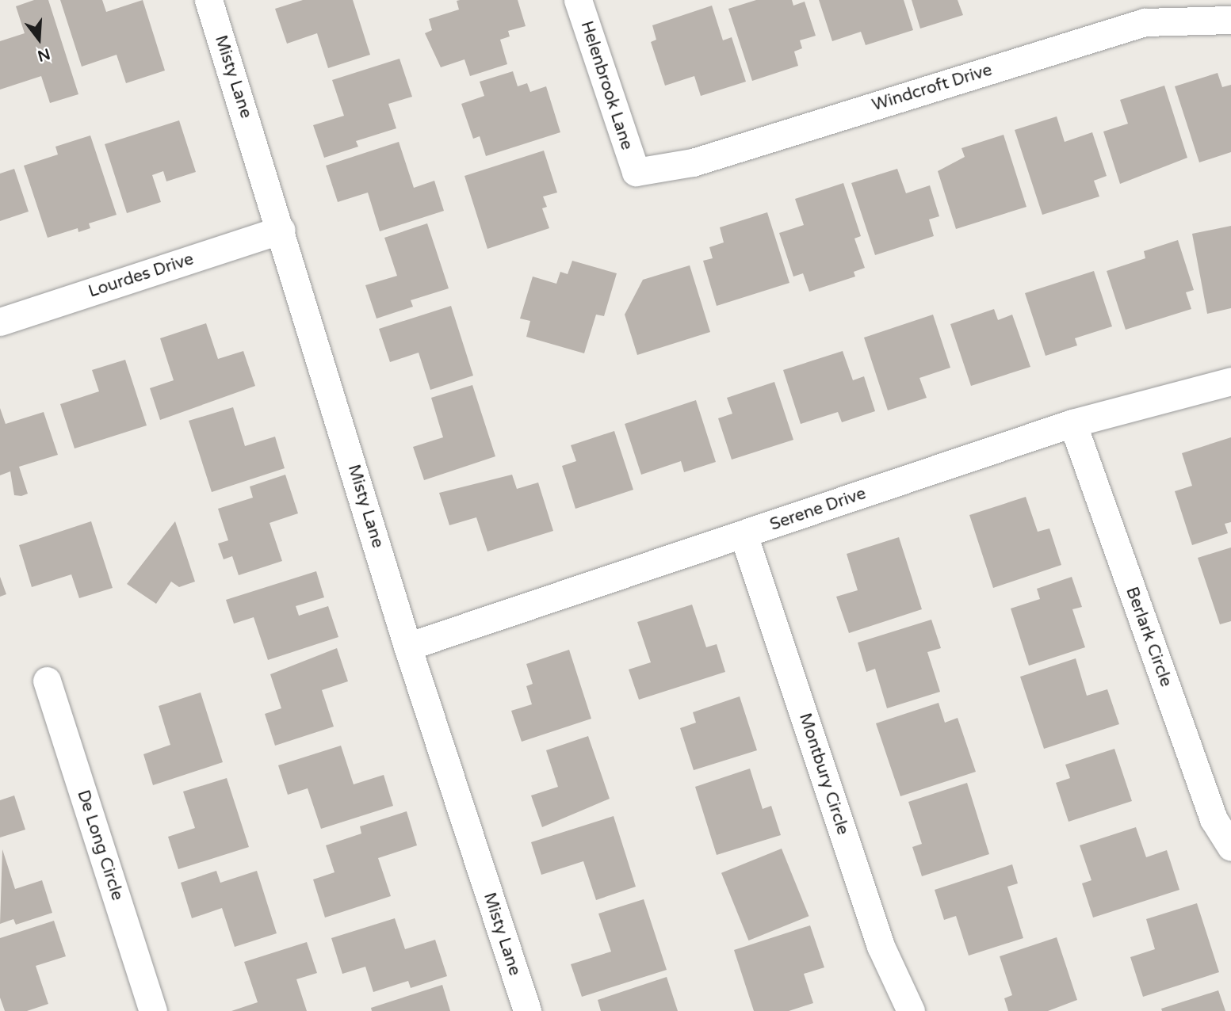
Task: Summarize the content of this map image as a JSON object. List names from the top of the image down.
{
  "streets": {
    "street": [
      "Misty Lane",
      "Helenbrook Lane",
      "Windcroft Drive",
      "Lourdes Drive",
      "Serene Drive",
      "Berlark Circle",
      "Montbury Circle",
      "De Long Circle"
    ]
  },
  "crossings": [
    ["Misty Lane", "Lourdes Drive"],
    ["Misty Lane", "Serene Drive"],
    ["Helenbrook Lane", "Windcroft Drive"],
    ["Serene Drive", "Berlark Circle"],
    ["Serene Drive", "Montbury Circle"]
  ],
  "north": "bottom"
}
